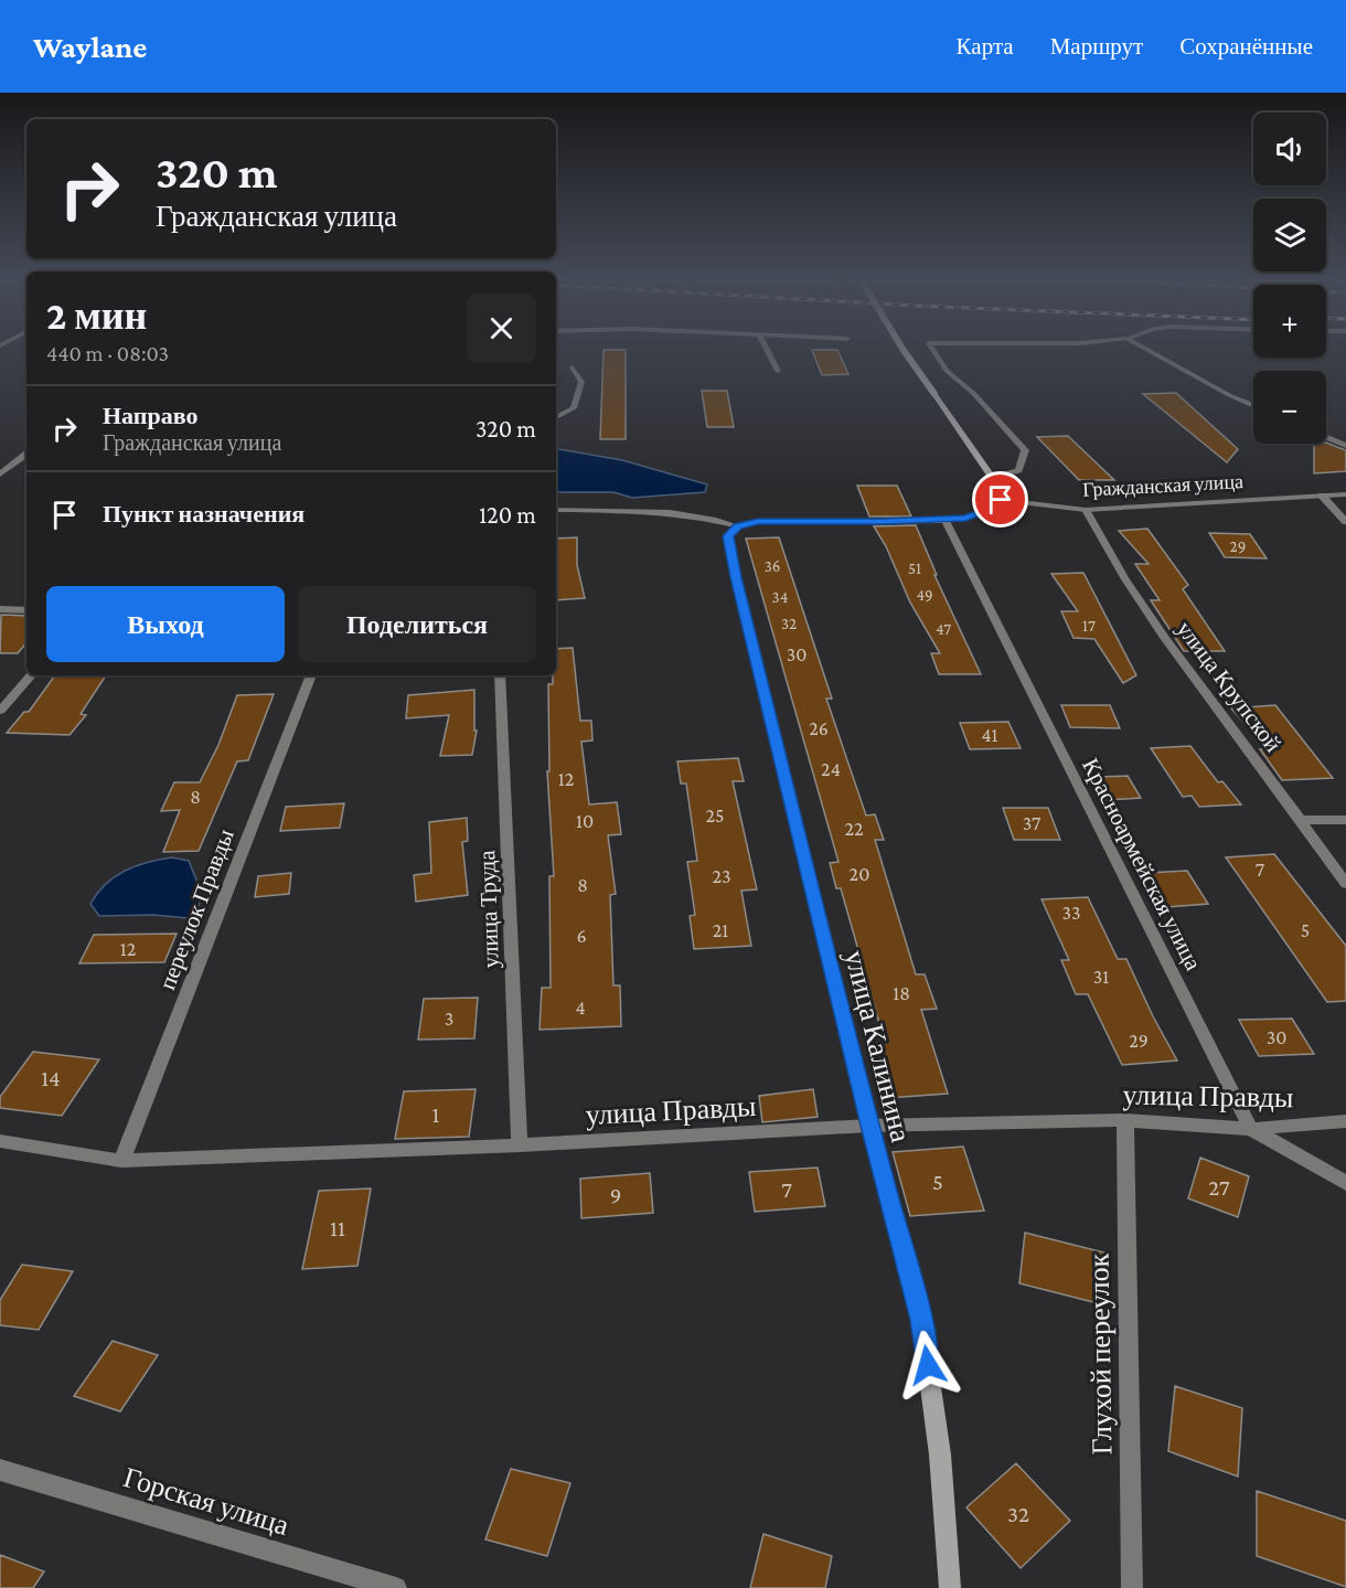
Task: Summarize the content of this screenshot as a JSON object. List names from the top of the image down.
{
  "streets": {
    "main road": ["улица Калинина"],
    "street": [
      "Гражданская улица",
      "улица Крупской",
      "Красноармейская улица",
      "переулок Правды",
      "улица Труда",
      "улица Правды",
      "Глухой переулок",
      "Горская улица"
    ]
  },
  "crossings": [
    ["Гражданская улица", "улица Крупской"],
    ["Красноармейская улица", "улица Правды"],
    ["переулок Правды", "улица Правды"],
    ["улица Труда", "улица Правды"],
    ["улица Калинина", "улица Правды"],
    ["улица Правды", "Глухой переулок"]
  ],
  "house_numbers": [
    "29",
    "36",
    "51",
    "49",
    "34",
    "32",
    "17",
    "47",
    "30",
    "26",
    "41",
    "24",
    "12",
    "8",
    "25",
    "10",
    "37",
    "22",
    "7",
    "20",
    "23",
    "8",
    "33",
    "21",
    "5",
    "6",
    "12",
    "31",
    "18",
    "4",
    "3",
    "30",
    "29",
    "14",
    "1",
    "5",
    "27",
    "7",
    "9",
    "11",
    "32"
  ],
  "page": {
    "header": "Waylane",
    "nav": ["Карта", "Маршрут", "Сохранённые"],
    "map_buttons": ["+", "−"],
    "turn": ["320 m", "Гражданская улица"],
    "heading": ["2 мин", "440 m · 08:03"],
    "list": [
      {
        "name": "Направо",
        "note": "Гражданская улица",
        "value": "320 m"
      },
      {
        "name": "Пункт назначения",
        "value": "120 m"
      }
    ],
    "buttons": ["Выход", "Поделиться"]
  }
}
